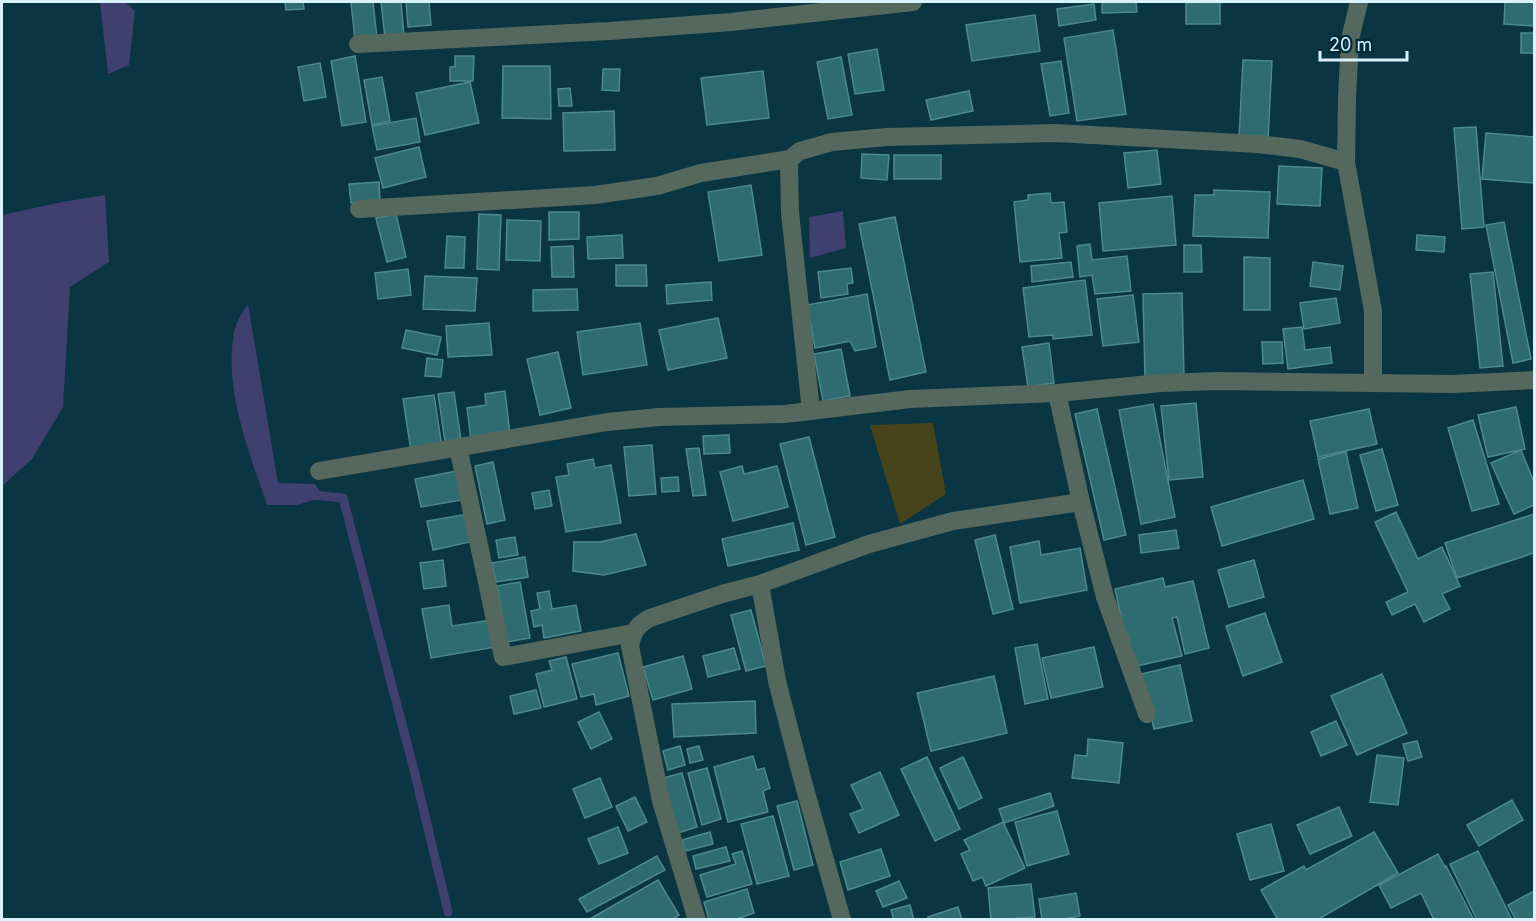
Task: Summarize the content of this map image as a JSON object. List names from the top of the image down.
{
  "scale_bar": "20 m"
}
